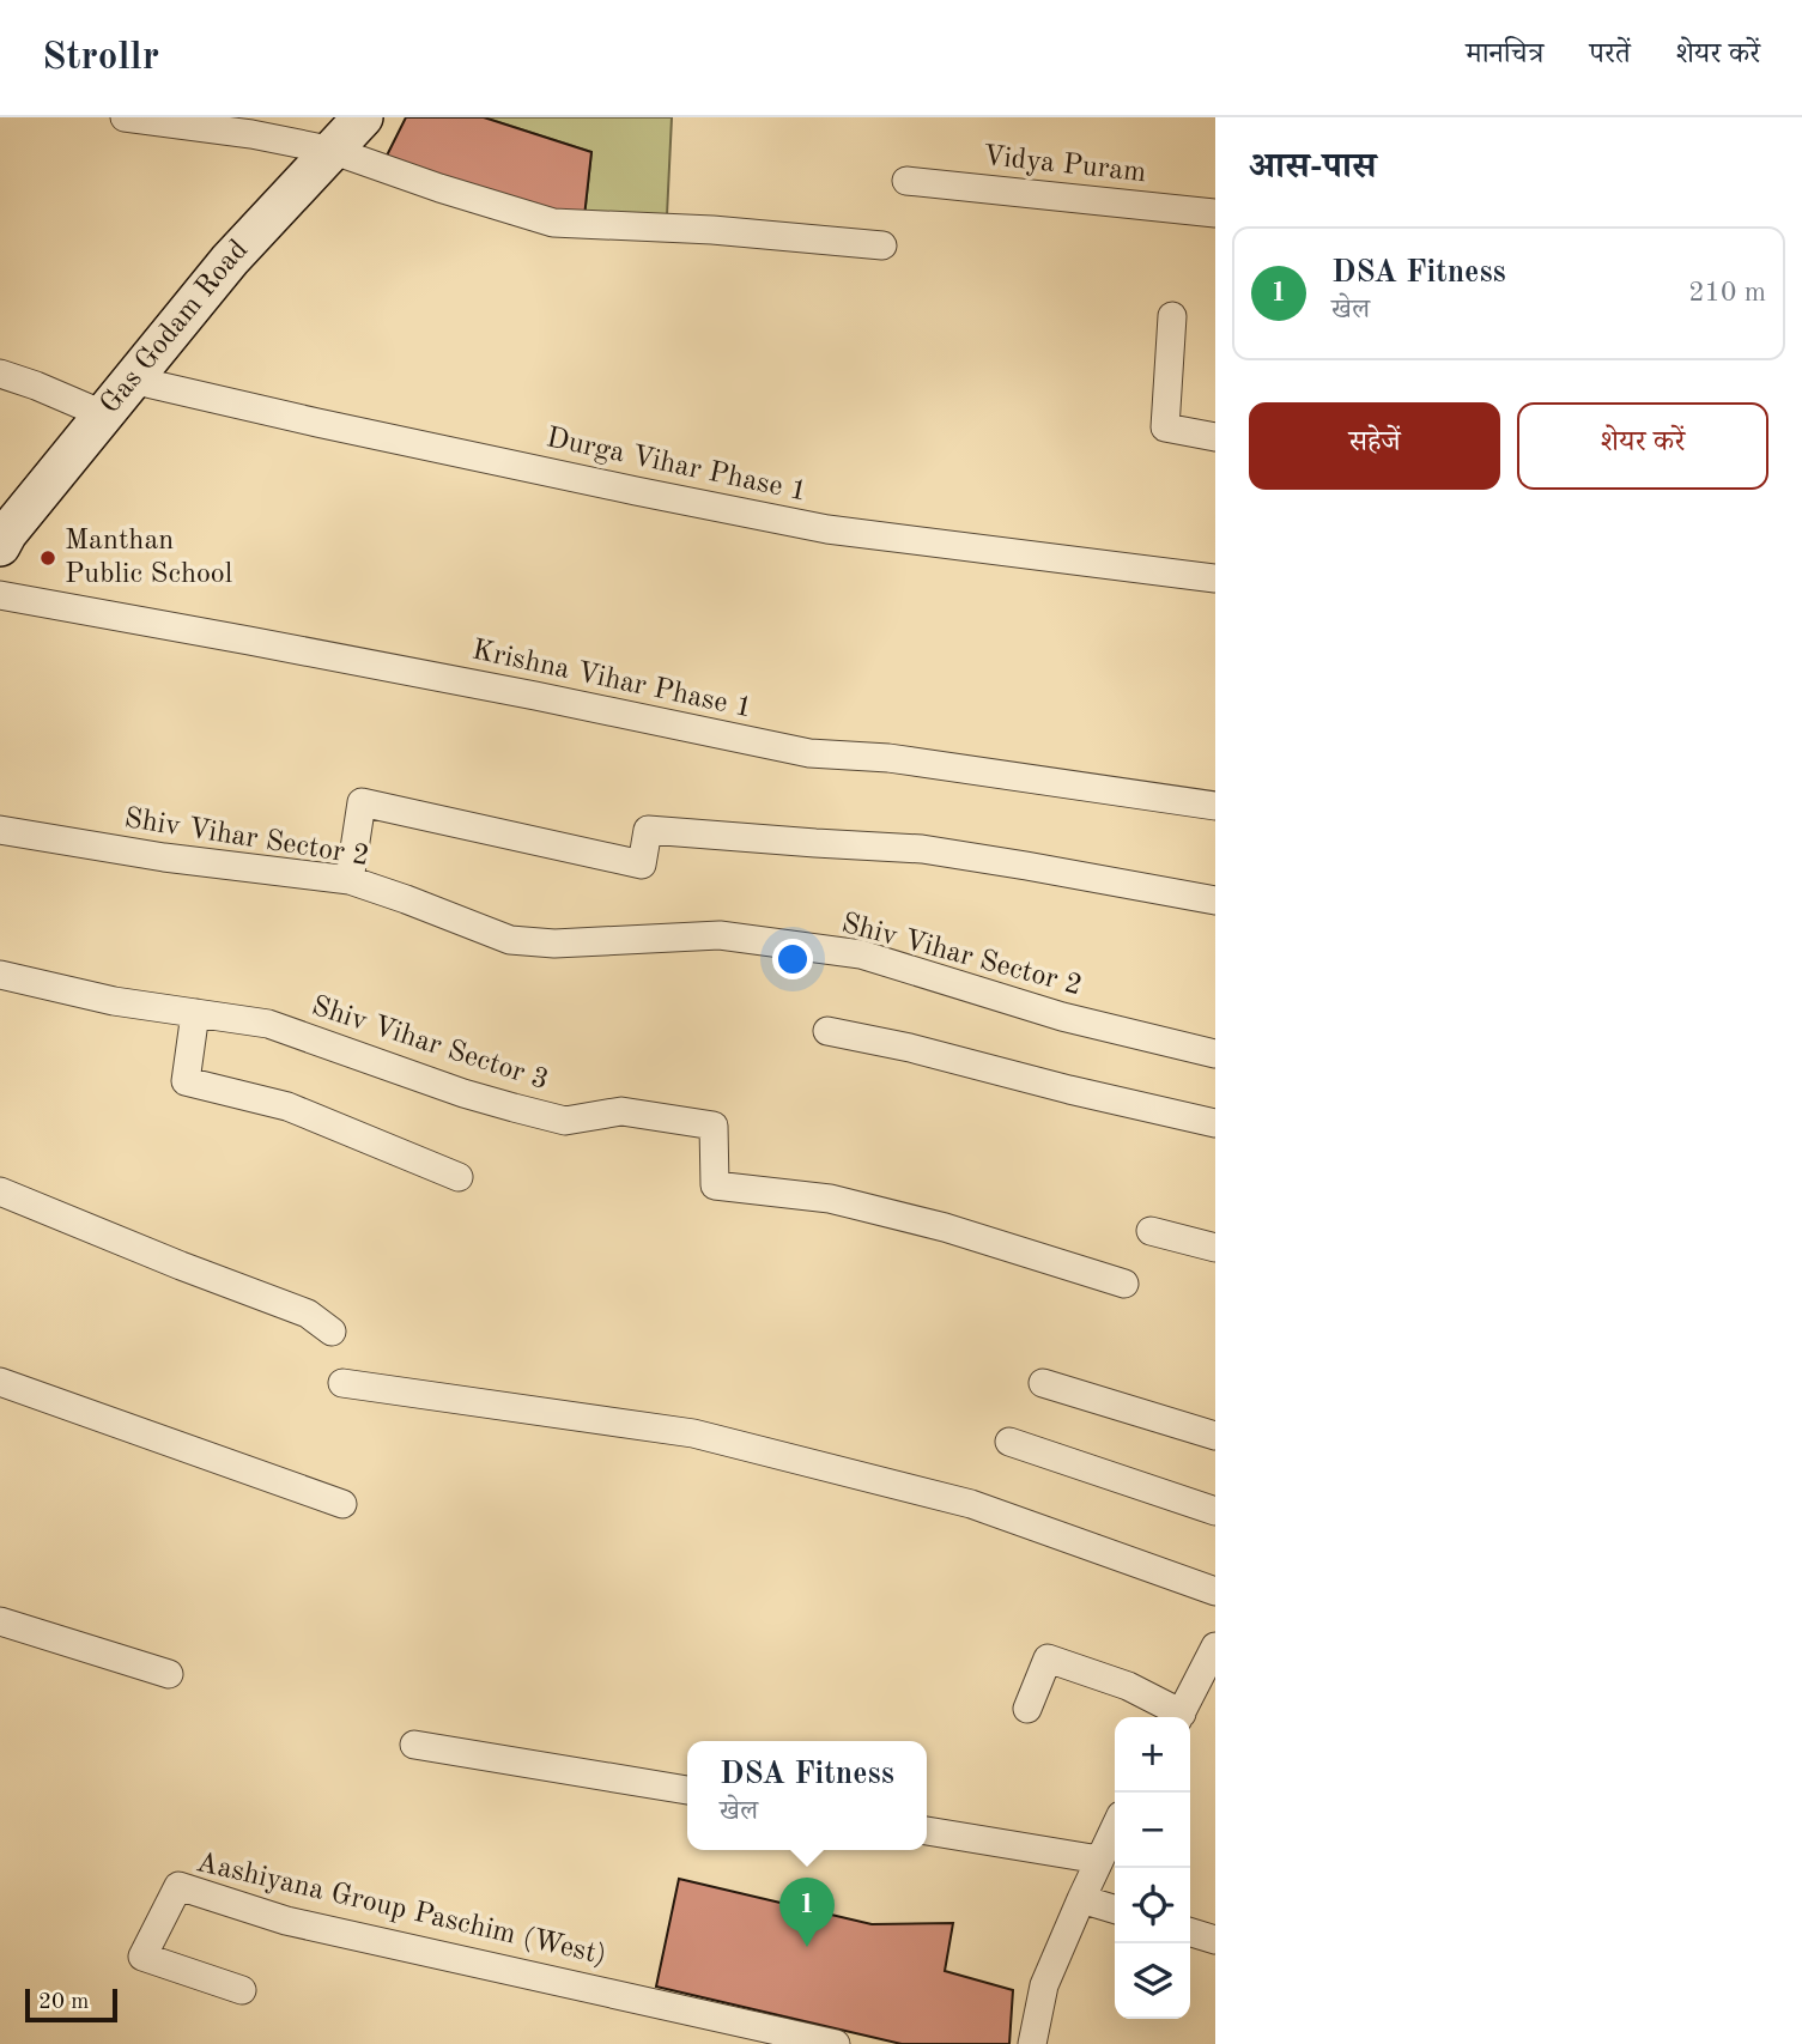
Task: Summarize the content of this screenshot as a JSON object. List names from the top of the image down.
{
  "streets": {
    "main road": ["Gas Godam Road"],
    "street": [
      "Vidya Puram",
      "Durga Vihar Phase 1",
      "Krishna Vihar Phase 1",
      "Shiv Vihar Sector 2",
      "Shiv Vihar Sector 3",
      "Aashiyana Group Paschim (West)"
    ]
  },
  "crossings": [
    ["Gas Godam Road", "Durga Vihar Phase 1"]
  ],
  "places": ["Manthan Public School"],
  "scale_bar": "20 m",
  "page": {
    "header": "Strollr",
    "nav": ["मानचित्र", "परतें", "शेयर करें"],
    "heading": "आस-पास",
    "list": [
      {
        "mark": "1",
        "name": "DSA Fitness",
        "note": "खेल",
        "value": "210 m"
      }
    ],
    "buttons": ["सहेजें", "शेयर करें"],
    "map_buttons": ["+", "−"],
    "popup": ["DSA Fitness", "खेल"],
    "pins": "1",
    "scale": "20 m"
  }
}
